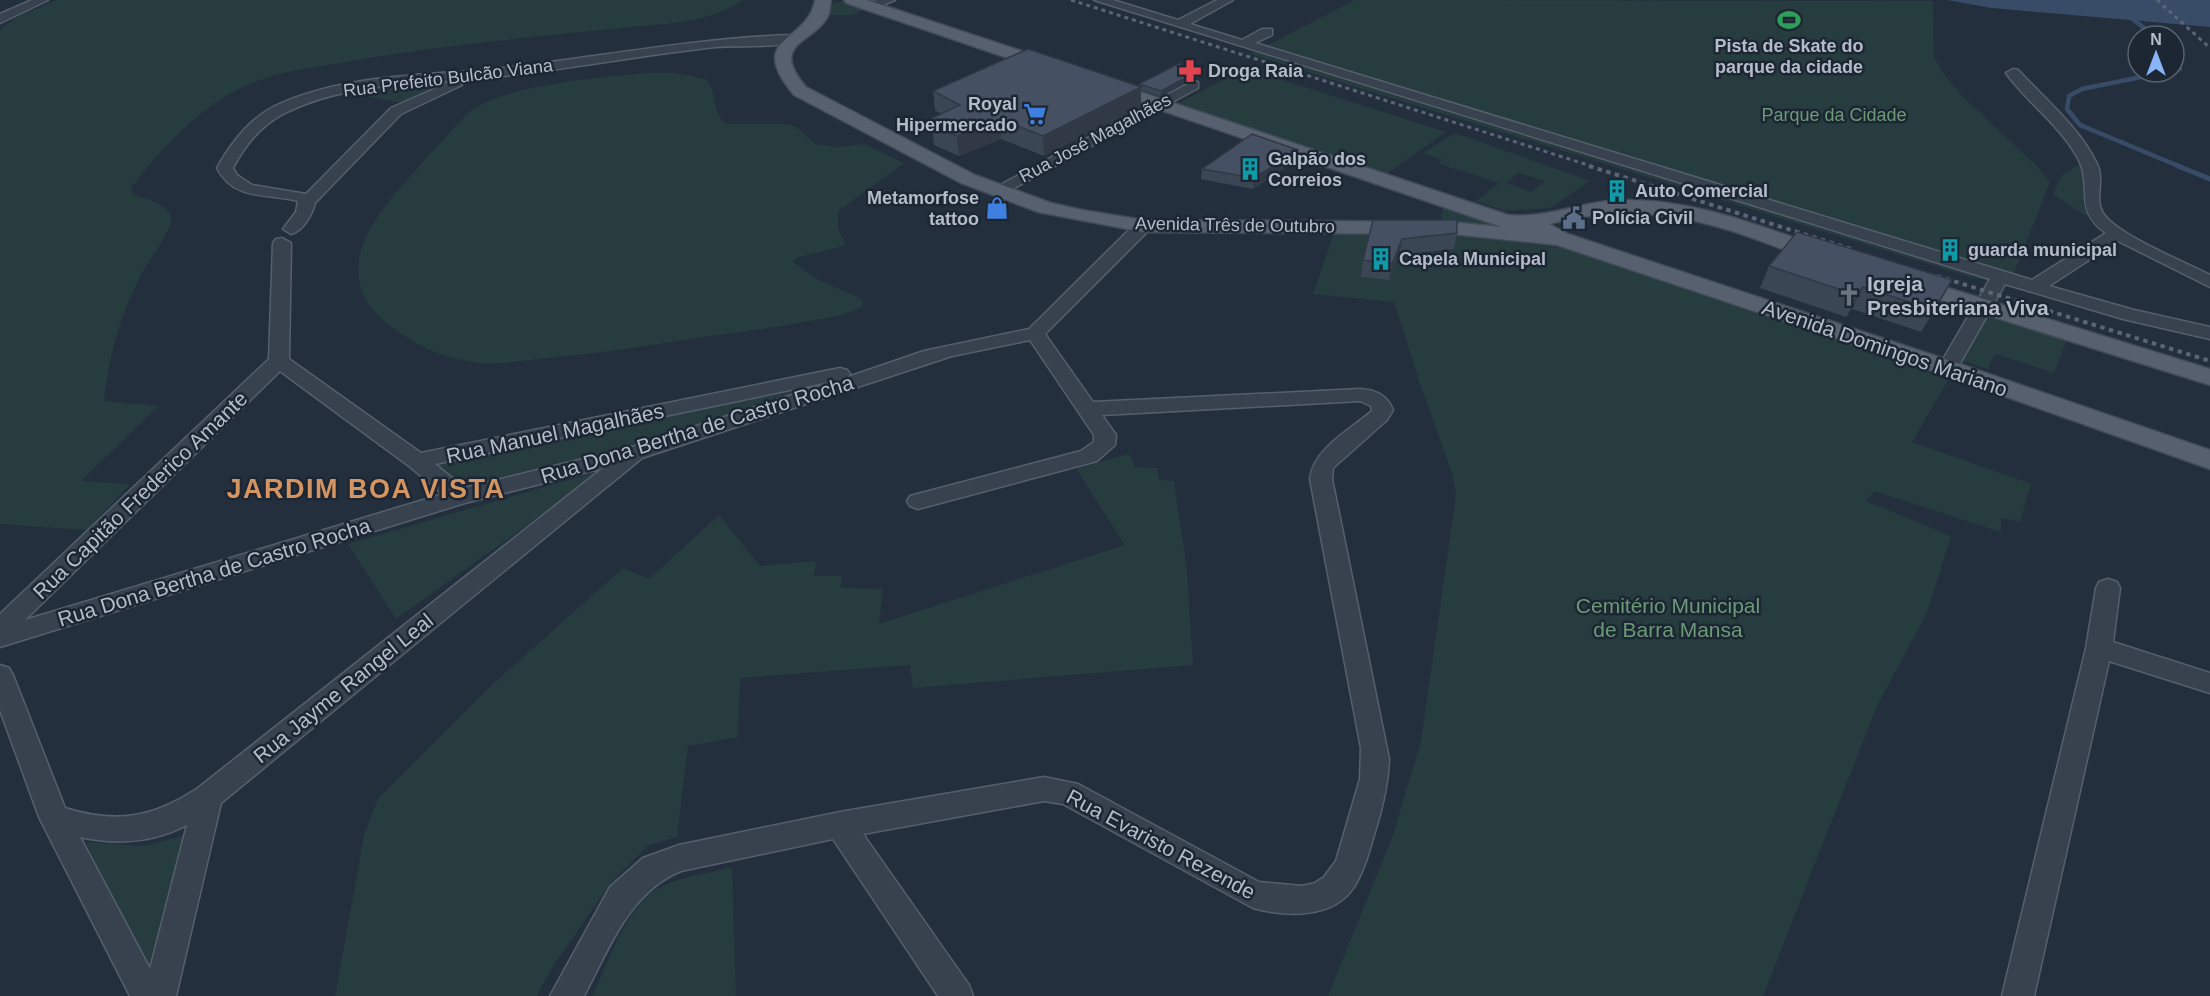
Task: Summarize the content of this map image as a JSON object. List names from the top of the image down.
{
  "streets": {
    "main road": ["Avenida Três de Outubro", "Avenida Domingos Mariano"],
    "street": [
      "Rua Prefeito Bulcão Viana",
      "Rua José Magalhães",
      "Rua Dona Bertha de Castro Rocha",
      "Rua Manuel Magalhães",
      "Rua Capitão Frederico Amante",
      "Rua Jayme Rangel Leal",
      "Rua Evaristo Rezende"
    ]
  },
  "crossings": [
    ["Rua Prefeito Bulcão Viana", "Avenida Três de Outubro"],
    ["Rua José Magalhães", "Avenida Três de Outubro"],
    ["Avenida Três de Outubro", "Avenida Domingos Mariano"],
    ["Rua Dona Bertha de Castro Rocha", "Rua Manuel Magalhães"],
    ["Rua Dona Bertha de Castro Rocha", "Rua Jayme Rangel Leal"],
    ["Rua Manuel Magalhães", "Rua Capitão Frederico Amante"]
  ],
  "districts": ["JARDIM BOA VISTA"],
  "parks": ["Parque da Cidade", "Cemitério Municipal de Barra Mansa"],
  "places": {
    "sports": ["Pista de Skate do parque da cidade"],
    "pharmacy": ["Droga Raia"],
    "supermarket": ["Royal Hipermercado"],
    "building": [
      "Galpão dos Correios",
      "Auto Comercial",
      "guarda municipal",
      "Capela Municipal"
    ],
    "shop": ["Metamorfose tattoo"],
    "public building": ["Polícia Civil"],
    "church": ["Igreja Presbiteriana Viva"]
  },
  "north": "top"
}
